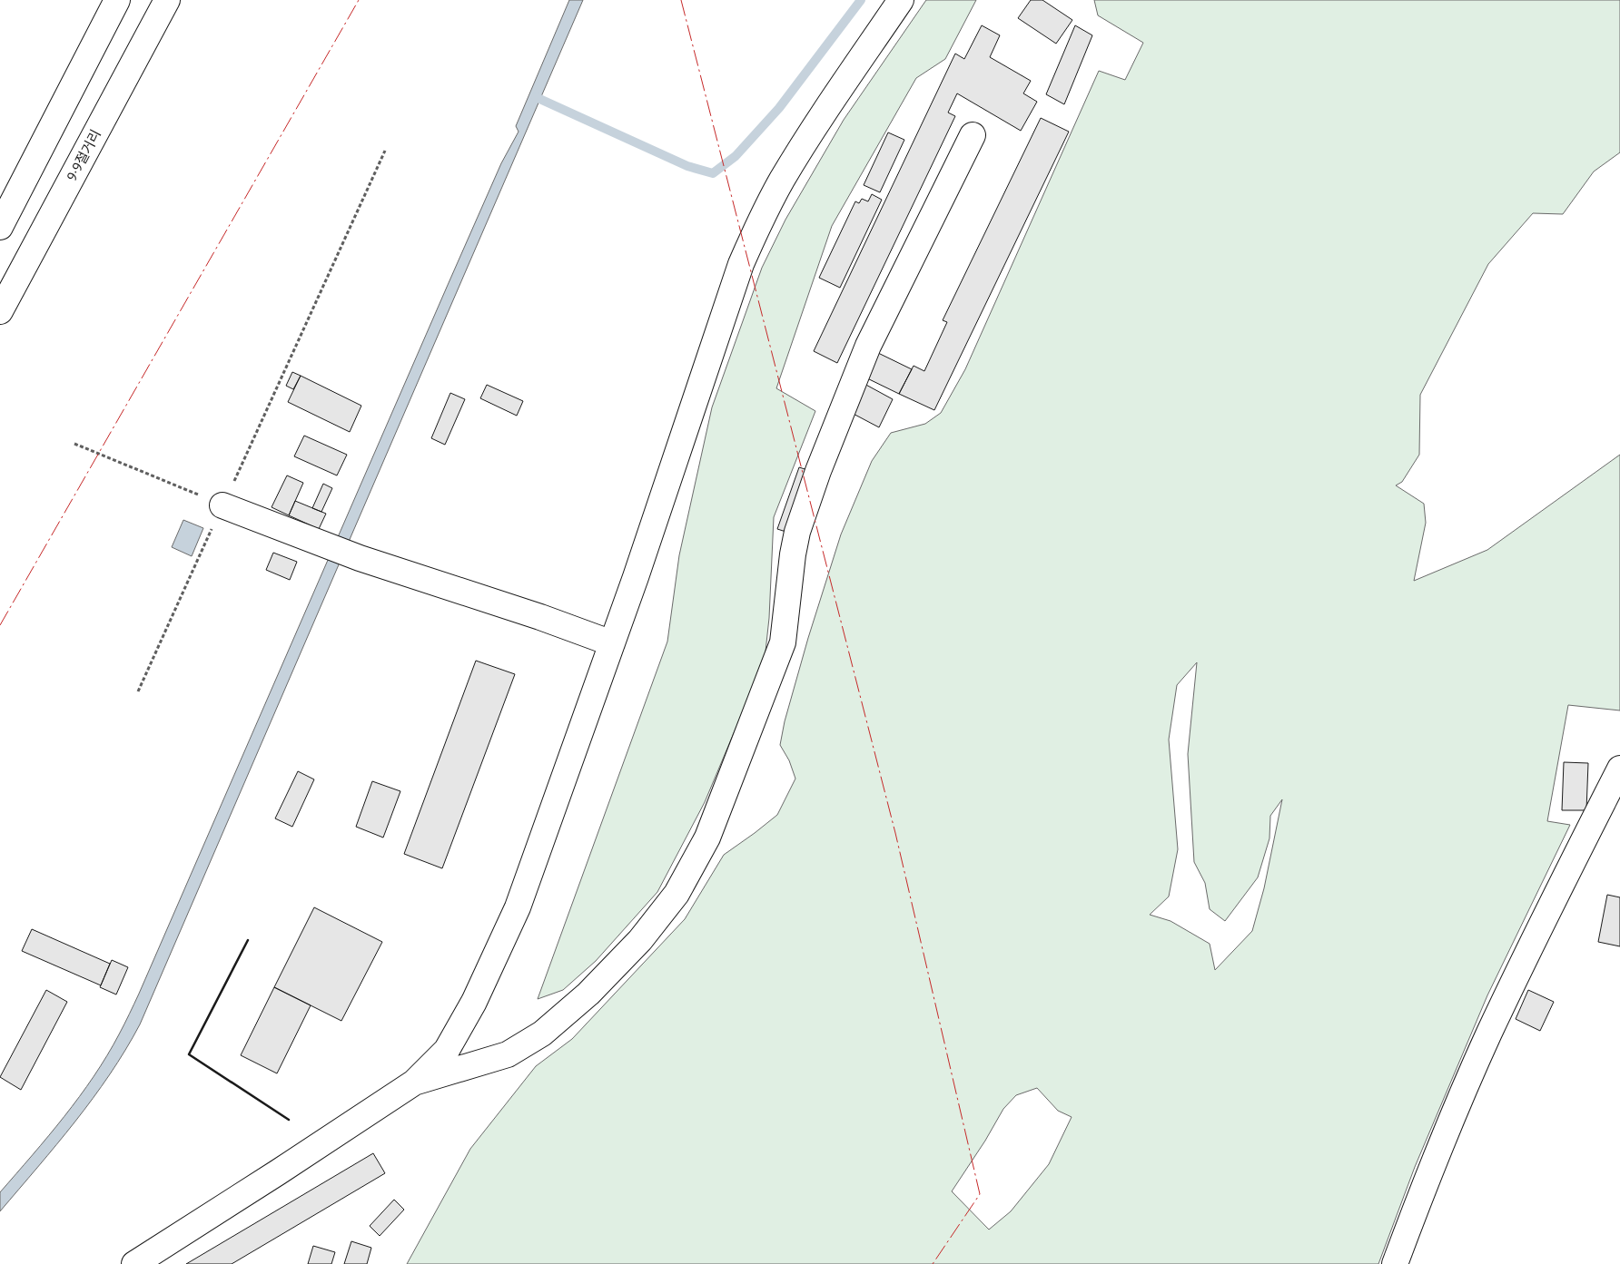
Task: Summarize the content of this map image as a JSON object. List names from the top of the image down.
{
  "streets": {
    "main road": ["9·9절거리"]
  }
}
